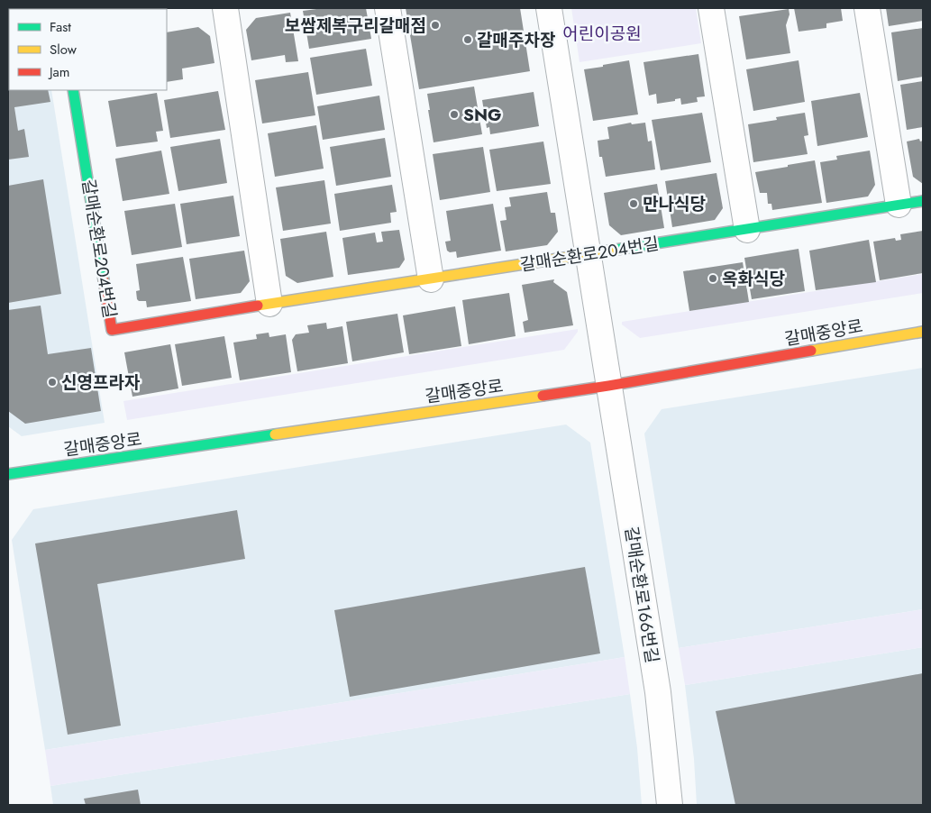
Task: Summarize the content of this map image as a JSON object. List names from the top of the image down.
{
  "streets": {
    "street": ["갈매순환로204번길", "갈매중앙로", "갈매순환로166번길"]
  },
  "crossings": [
    ["갈매순환로204번길", "갈매순환로166번길"],
    ["갈매중앙로", "갈매순환로166번길"]
  ],
  "parks": ["어린이공원"],
  "places": [
    "보쌈제복구리갈매점",
    "갈매주차장",
    "SNG",
    "만나식당",
    "옥화식당",
    "신영프라자"
  ],
  "legend": ["Fast", "Slow", "Jam"]
}
